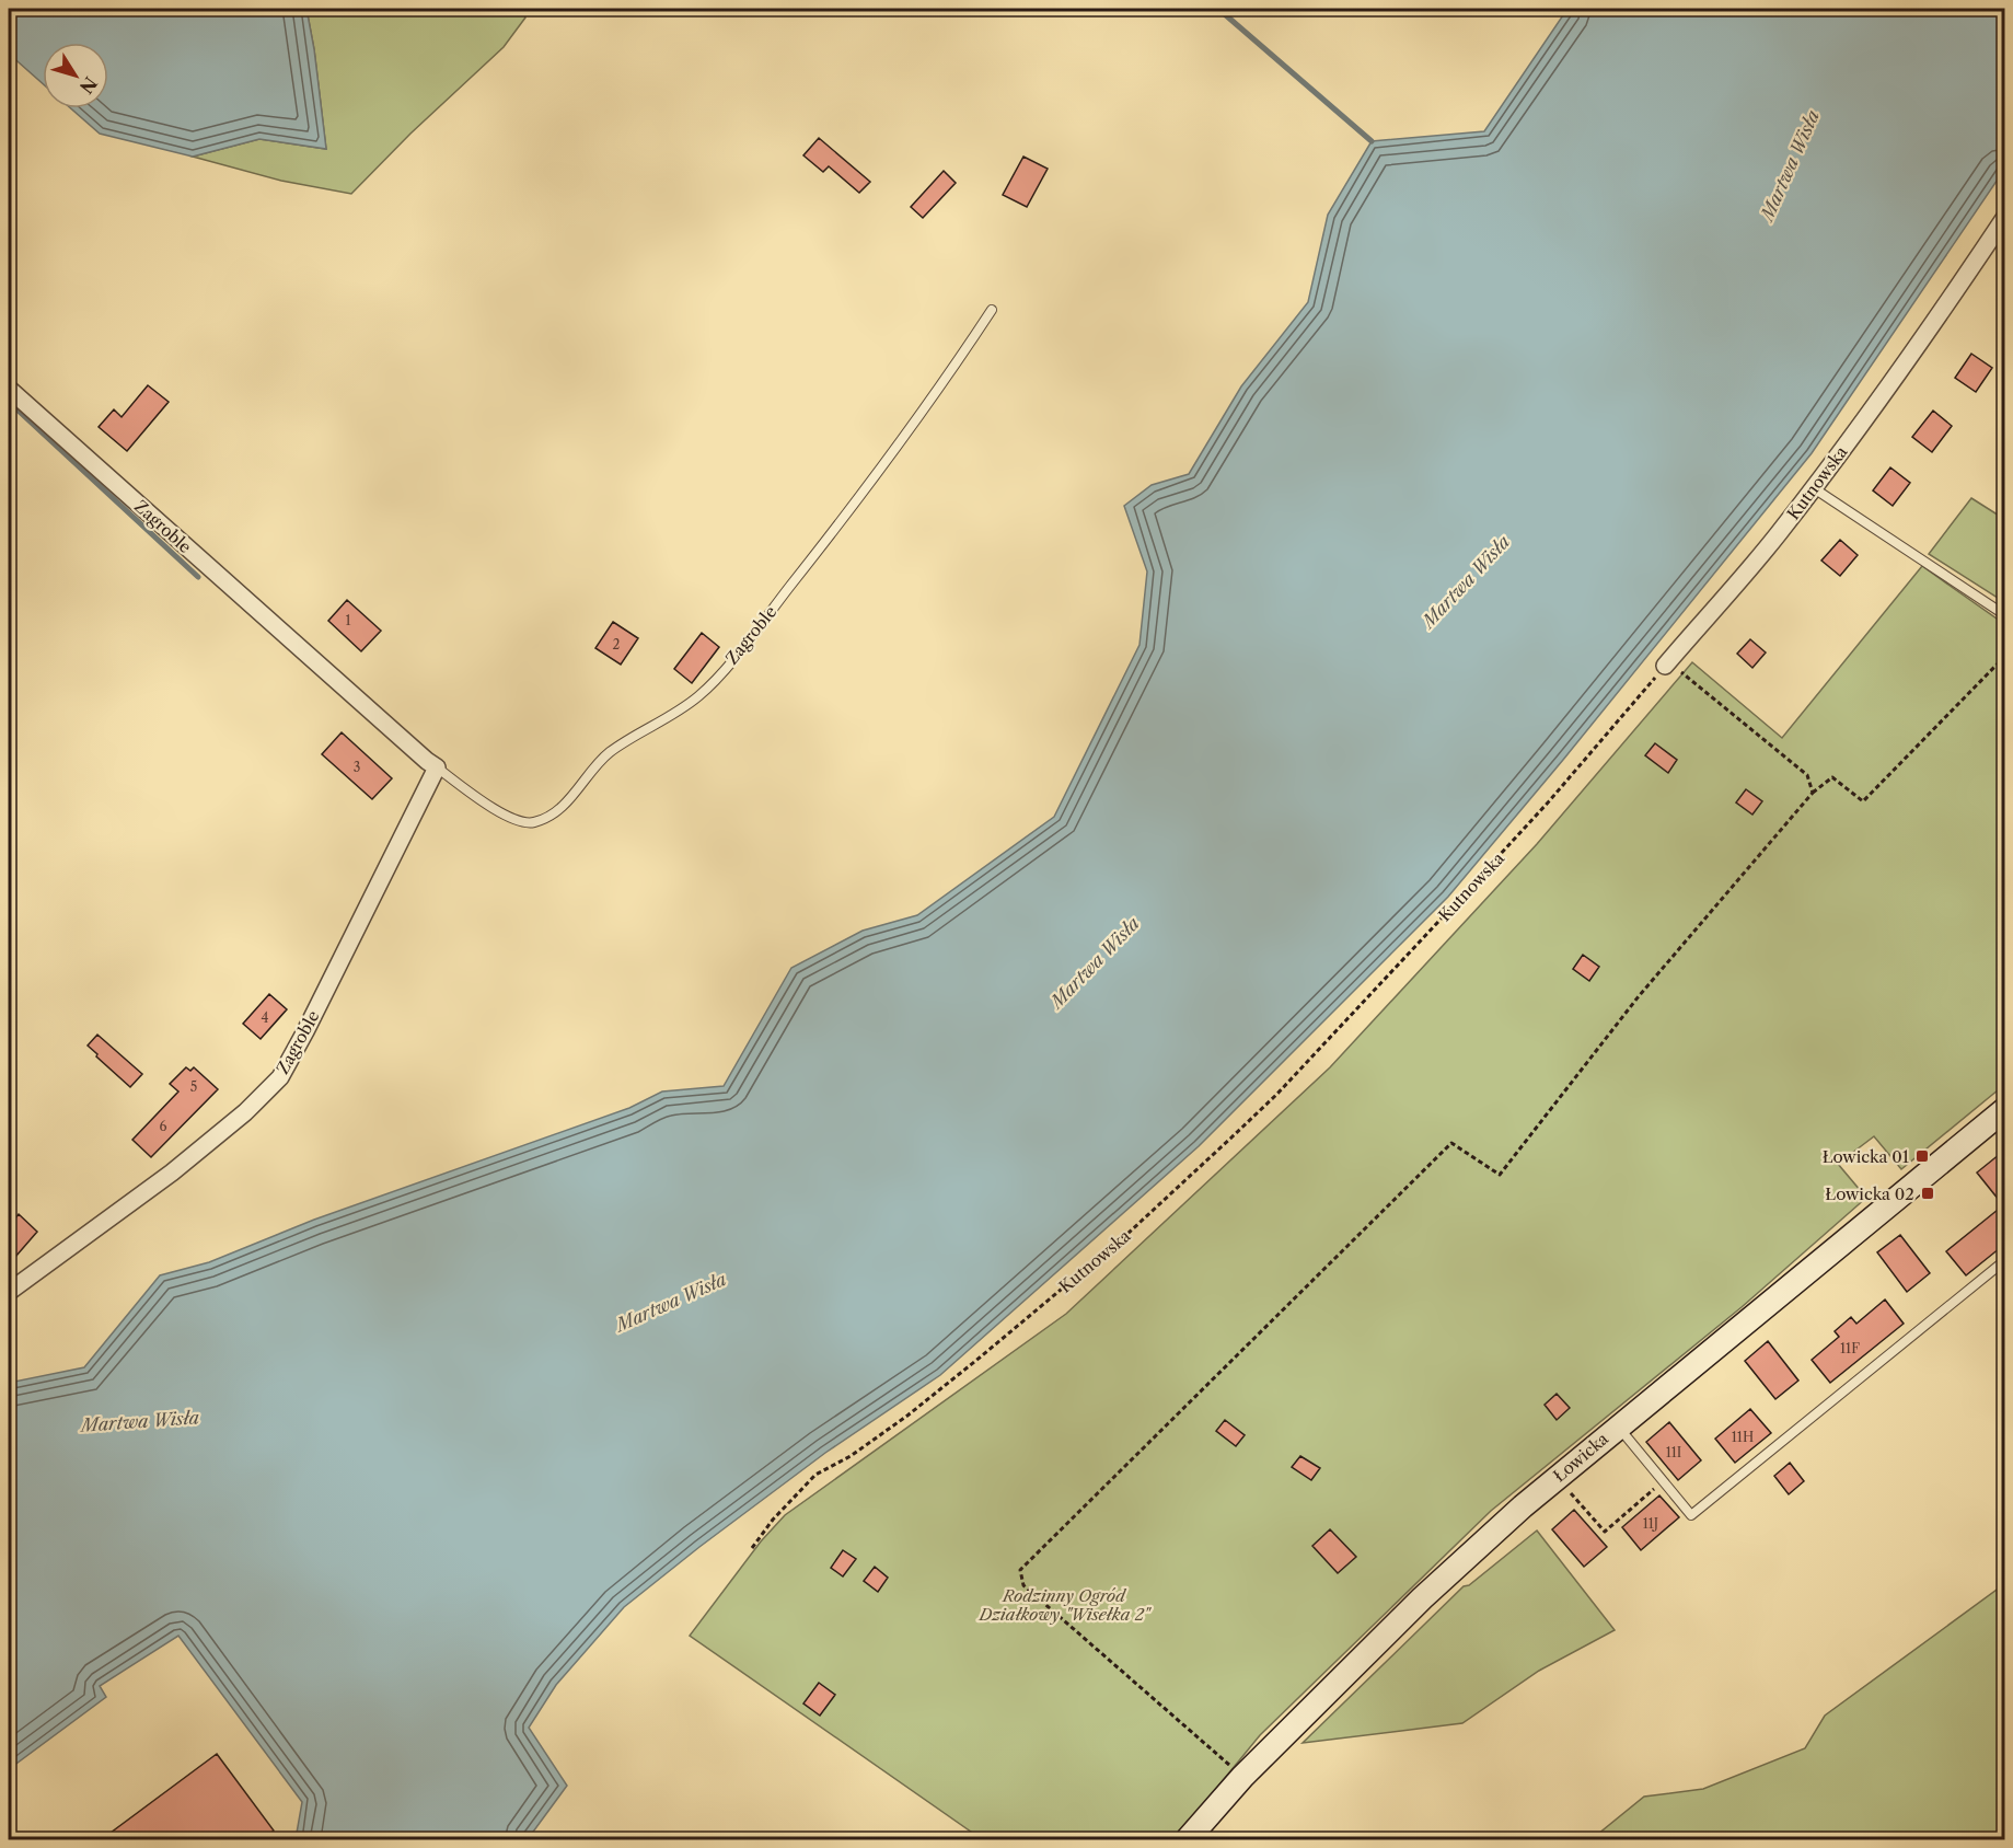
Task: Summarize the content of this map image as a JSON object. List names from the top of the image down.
{
  "streets": {
    "street": ["Kutnowska", "Zagroble", "Łowicka"]
  },
  "water": ["Martwa Wisła"],
  "parks": ["Rodzinny Ogród Działkowy \"Wisełka 2\""],
  "places": {
    "transit": ["Łowicka 01", "Łowicka 02"]
  },
  "house_numbers": [
    "1",
    "2",
    "3",
    "4",
    "5",
    "6",
    "11F",
    "11H",
    "11I",
    "11J"
  ],
  "north": "bottom right"
}
